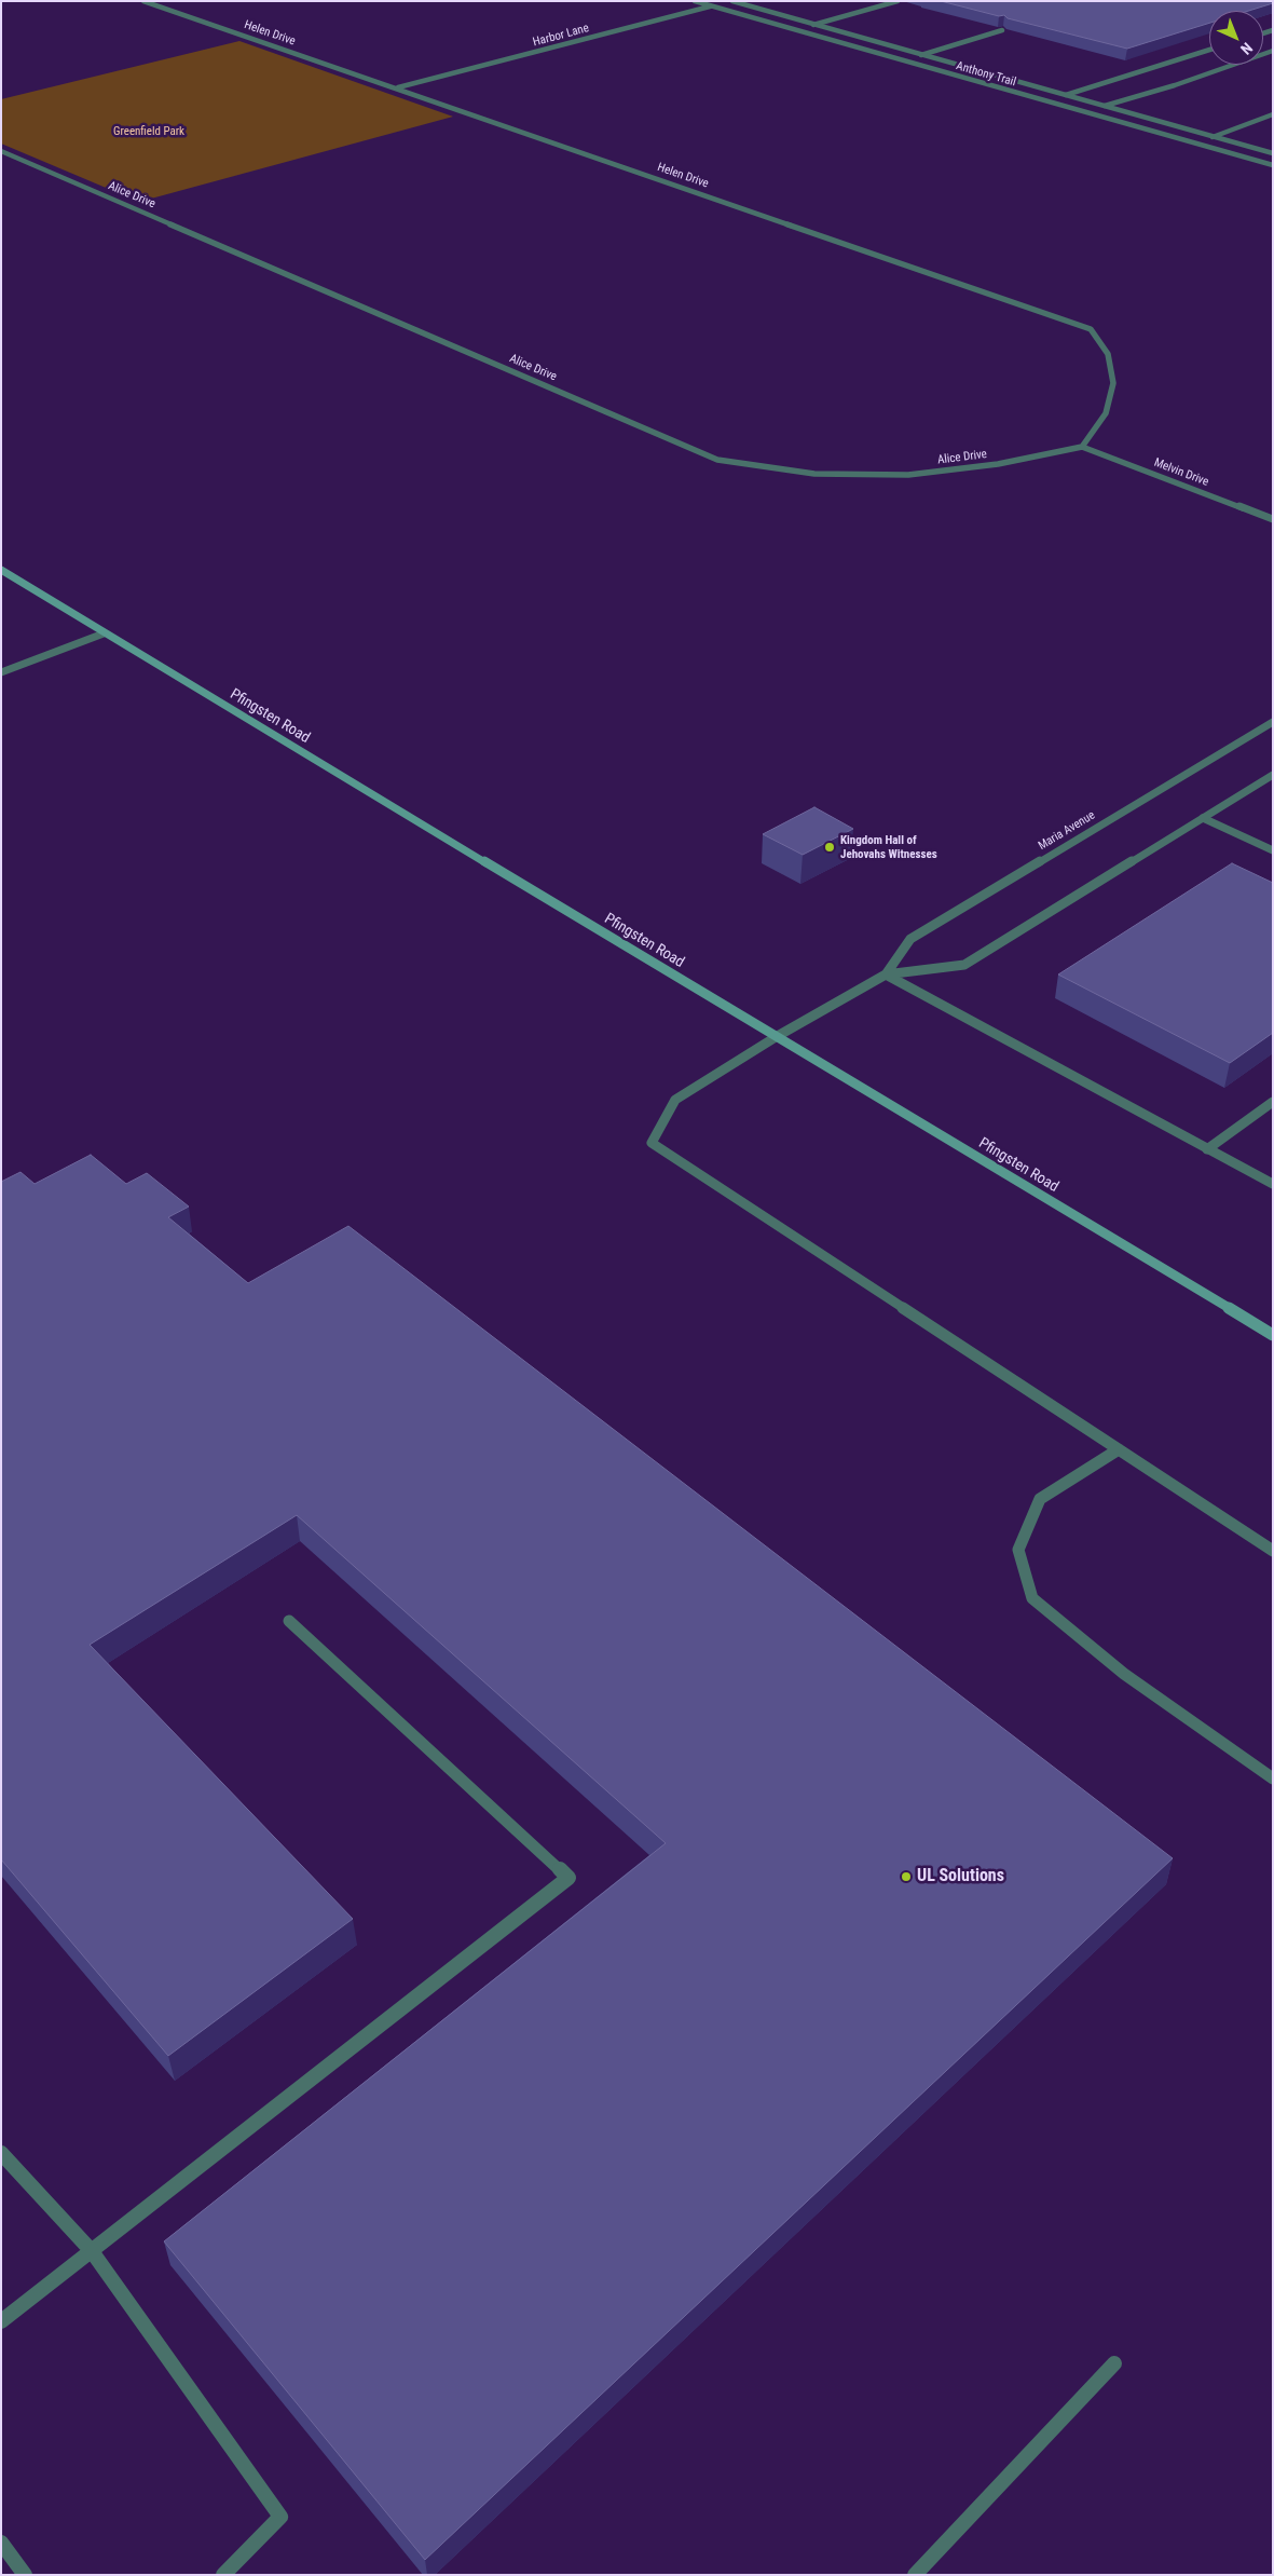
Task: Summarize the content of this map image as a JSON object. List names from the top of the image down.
{
  "streets": {
    "main road": ["Pfingsten Road"],
    "street": [
      "Helen Drive",
      "Harbor Lane",
      "Anthony Trail",
      "Alice Drive",
      "Melvin Drive",
      "Maria Avenue"
    ]
  },
  "crossings": [
    ["Helen Drive", "Harbor Lane"],
    ["Helen Drive", "Alice Drive"],
    ["Helen Drive", "Melvin Drive"],
    ["Harbor Lane", "Anthony Trail"],
    ["Alice Drive", "Melvin Drive"],
    ["Pfingsten Road", "Maria Avenue"]
  ],
  "parks": ["Greenfield Park"],
  "places": ["Kingdom Hall of Jehovahs Witnesses", "UL Solutions"],
  "north": "bottom right"
}
